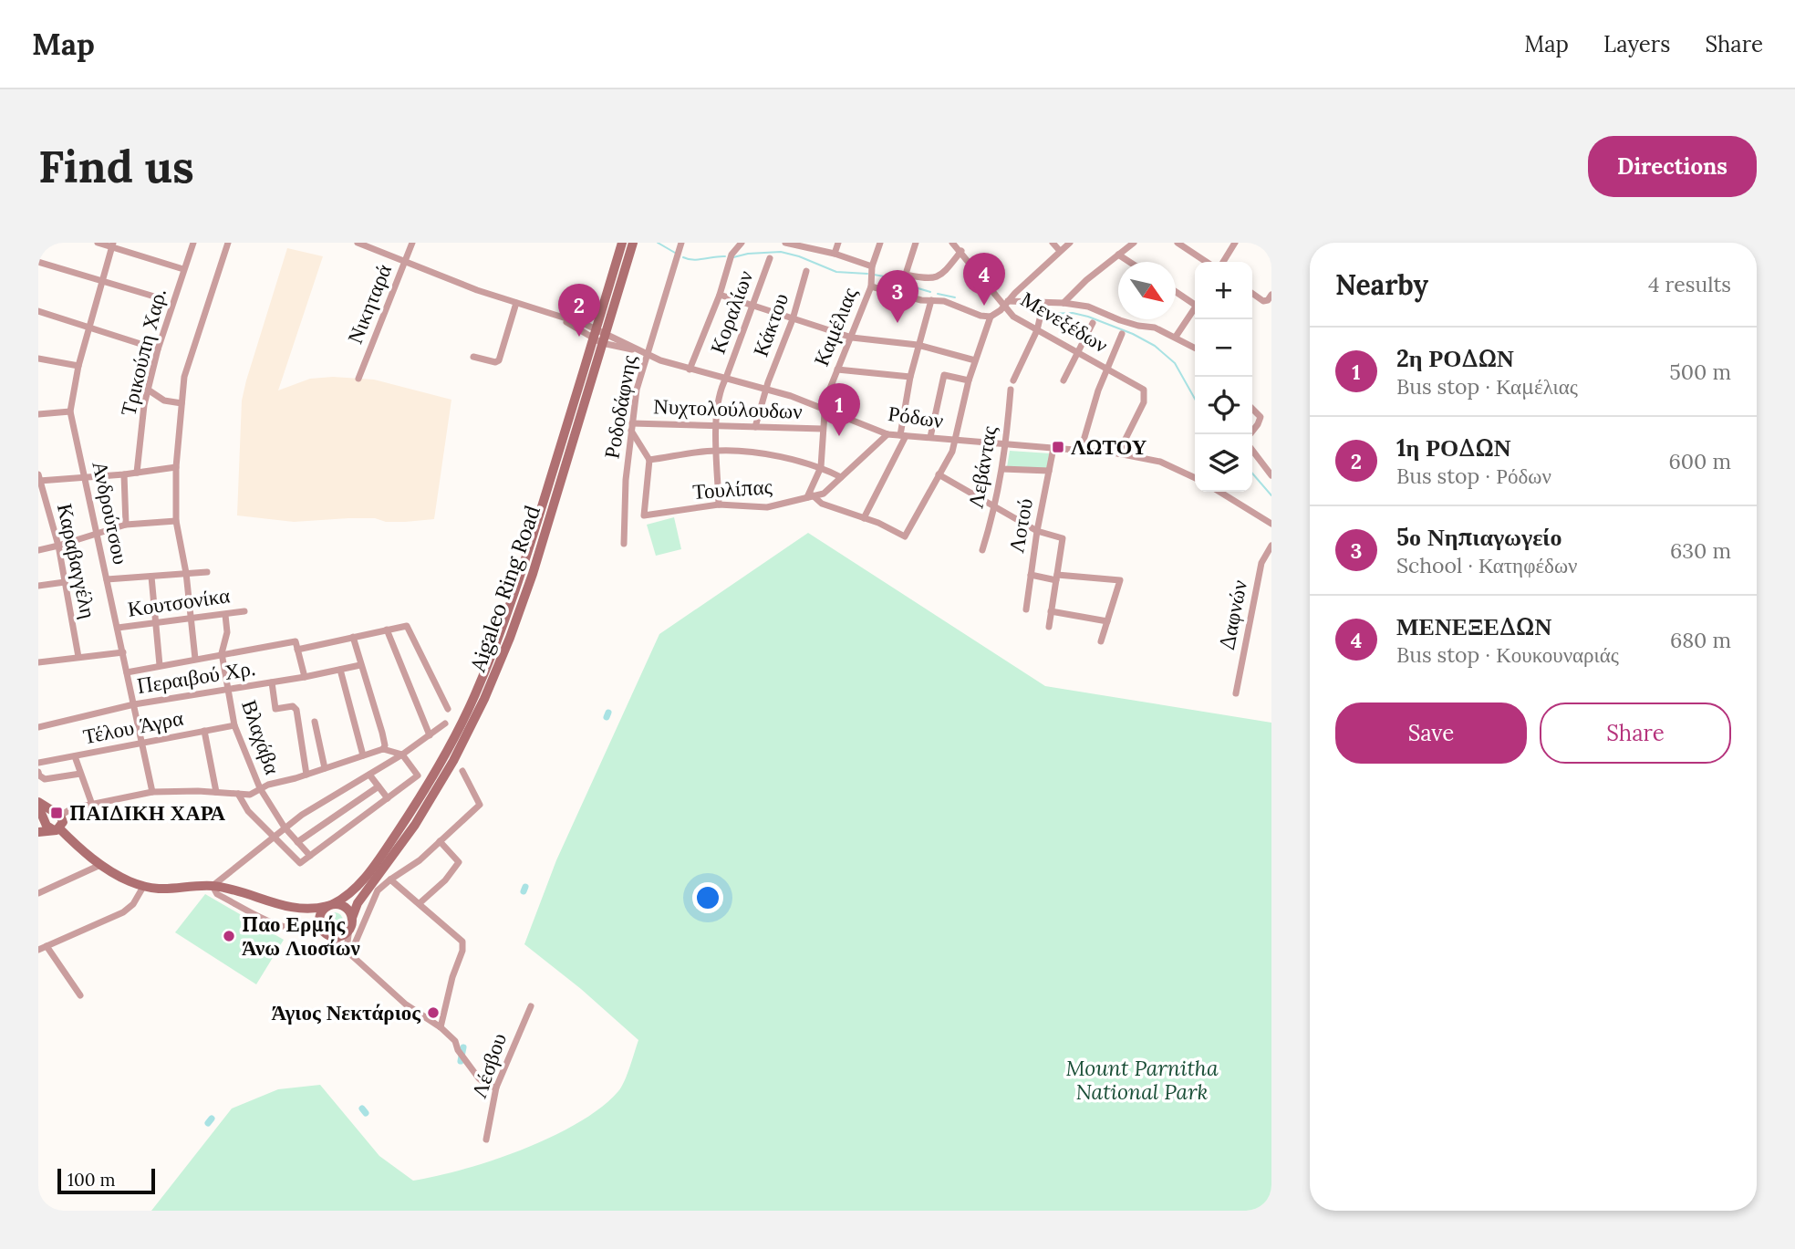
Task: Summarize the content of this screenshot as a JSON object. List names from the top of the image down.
{
  "streets": {
    "main road": ["Aigaleo Ring Road"],
    "street": [
      "Νικηταρά",
      "Κοραλίων",
      "Μενεξέδων",
      "Κάκτου",
      "Καμέλιας",
      "Τρικούπη Χαρ.",
      "Ροδοδάφνης",
      "Νυχτολούλουδων",
      "Ρόδων",
      "Λεβάντας",
      "Τουλίπας",
      "Ανδρούτσου",
      "Λοτού",
      "Καραβαγγέλη",
      "Κουτσονίκα",
      "Δαφνών",
      "Περαιβού Χρ.",
      "Τέλου Άγρα",
      "Βλαχάβα",
      "Λέσβου"
    ]
  },
  "crossings": [
    ["Νικηταρά", "Ρόδων"],
    ["Κοραλίων", "Νυχτολούλουδων"],
    ["Κοραλίων", "Ρόδων"],
    ["Κοραλίων", "Τουλίπας"],
    ["Μενεξέδων", "Ρόδων"],
    ["Κάκτου", "Νυχτολούλουδων"],
    ["Κάκτου", "Ρόδων"],
    ["Καμέλιας", "Νυχτολούλουδων"],
    ["Καμέλιας", "Ρόδων"],
    ["Καμέλιας", "Τουλίπας"],
    ["Ροδοδάφνης", "Νυχτολούλουδων"],
    ["Ροδοδάφνης", "Ρόδων"],
    ["Ρόδων", "Λεβάντας"],
    ["Ρόδων", "Λοτού"],
    ["Ρόδων", "Aigaleo Ring Road"],
    ["Ανδρούτσου", "Κουτσονίκα"],
    ["Ανδρούτσου", "Περαιβού Χρ."],
    ["Ανδρούτσου", "Τέλου Άγρα"],
    ["Κουτσονίκα", "Βλαχάβα"],
    ["Περαιβού Χρ.", "Βλαχάβα"],
    ["Τέλου Άγρα", "Βλαχάβα"]
  ],
  "parks": ["Mount Parnitha National Park"],
  "places": {
    "transit": ["ΛΩΤΟΥ", "ΠΑΙΔΙΚΗ ΧΑΡΑ"],
    "other": ["Παο Ερμής Άνω Λιοσίων", "Άγιος Νεκτάριος"]
  },
  "scale_bar": "100 m",
  "north": "bottom right",
  "page": {
    "header": "Map",
    "nav": ["Map", "Layers", "Share"],
    "buttons": [
      "Directions",
      ["Save", "Share"]
    ],
    "title": "Find us",
    "heading": ["Nearby", "4 results"],
    "pins": [
      "4",
      "3",
      "2",
      "1"
    ],
    "map_buttons": ["+", "−"],
    "list": [
      {
        "mark": "1",
        "name": "2η ΡΟΔΩΝ",
        "note": "Bus stop · Καμέλιας",
        "value": "500 m"
      },
      {
        "mark": "2",
        "name": "1η ΡΟΔΩΝ",
        "note": "Bus stop · Ρόδων",
        "value": "600 m"
      },
      {
        "mark": "3",
        "name": "5ο Νηπιαγωγείο",
        "note": "School · Κατηφέδων",
        "value": "630 m"
      },
      {
        "mark": "4",
        "name": "ΜΕΝΕΞΕΔΩΝ",
        "note": "Bus stop · Κουκουναριάς",
        "value": "680 m"
      }
    ],
    "scale": "100 m"
  }
}
